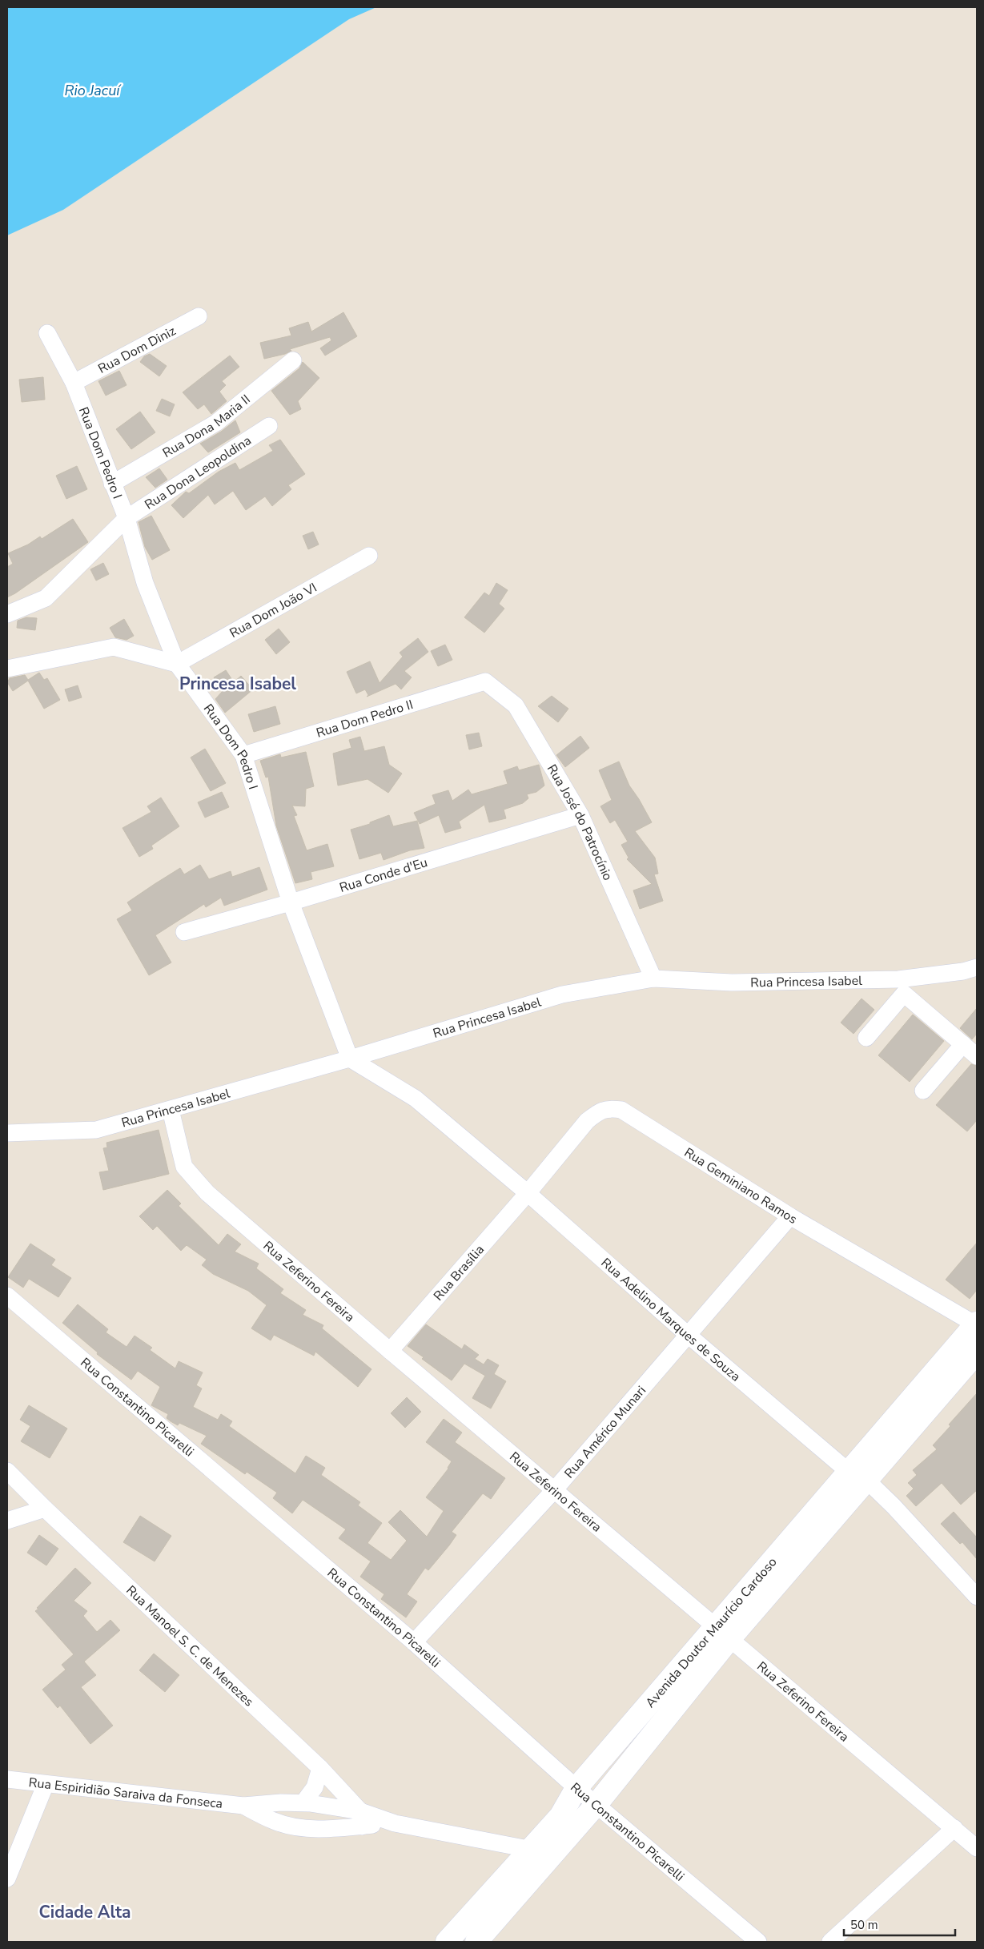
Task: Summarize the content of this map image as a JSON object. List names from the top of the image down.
{
  "streets": {
    "street": [
      "Rua Dom Diniz",
      "Rua Dona Maria II",
      "Rua Dom Pedro I",
      "Rua Dona Leopoldina",
      "Rua Dom João VI",
      "Rua Dom Pedro II",
      "Rua José do Patrocínio",
      "Rua Conde d'Eu",
      "Rua Princesa Isabel",
      "Rua Geminiano Ramos",
      "Rua Brasília",
      "Rua Zeferino Fereira",
      "Rua Adelino Marques de Souza",
      "Rua Constantino Picarelli",
      "Rua Américo Munari",
      "Avenida Doutor Maurício Cardoso",
      "Rua Manoel S. C. de Menezes",
      "Rua Espiridião Saraiva da Fonseca"
    ]
  },
  "crossings": [
    ["Rua Dom Diniz", "Rua Dom Pedro I"],
    ["Rua Dona Maria II", "Rua Dom Pedro I"],
    ["Rua Dom Pedro I", "Rua Dona Leopoldina"],
    ["Rua Dom Pedro I", "Rua Dom João VI"],
    ["Rua Dom Pedro I", "Rua Dom Pedro II"],
    ["Rua Dom Pedro I", "Rua Conde d'Eu"],
    ["Rua Dom Pedro I", "Rua Princesa Isabel"],
    ["Rua Dom Pedro I", "Rua Adelino Marques de Souza"],
    ["Rua Dom Pedro II", "Rua José do Patrocínio"],
    ["Rua José do Patrocínio", "Rua Conde d'Eu"],
    ["Rua José do Patrocínio", "Rua Princesa Isabel"],
    ["Rua Princesa Isabel", "Rua Zeferino Fereira"],
    ["Rua Princesa Isabel", "Rua Adelino Marques de Souza"],
    ["Rua Geminiano Ramos", "Rua Brasília"],
    ["Rua Geminiano Ramos", "Rua Adelino Marques de Souza"],
    ["Rua Geminiano Ramos", "Rua Américo Munari"],
    ["Rua Geminiano Ramos", "Avenida Doutor Maurício Cardoso"],
    ["Rua Brasília", "Rua Zeferino Fereira"],
    ["Rua Brasília", "Rua Adelino Marques de Souza"],
    ["Rua Zeferino Fereira", "Rua Américo Munari"],
    ["Rua Zeferino Fereira", "Avenida Doutor Maurício Cardoso"],
    ["Rua Adelino Marques de Souza", "Rua Américo Munari"],
    ["Rua Adelino Marques de Souza", "Avenida Doutor Maurício Cardoso"],
    ["Rua Constantino Picarelli", "Rua Américo Munari"],
    ["Rua Constantino Picarelli", "Avenida Doutor Maurício Cardoso"],
    ["Avenida Doutor Maurício Cardoso", "Rua Espiridião Saraiva da Fonseca"],
    ["Rua Manoel S. C. de Menezes", "Rua Espiridião Saraiva da Fonseca"]
  ],
  "districts": ["Princesa Isabel", "Cidade Alta"],
  "water": ["Rio Jacuí"],
  "scale_bar": "50 m"
}
